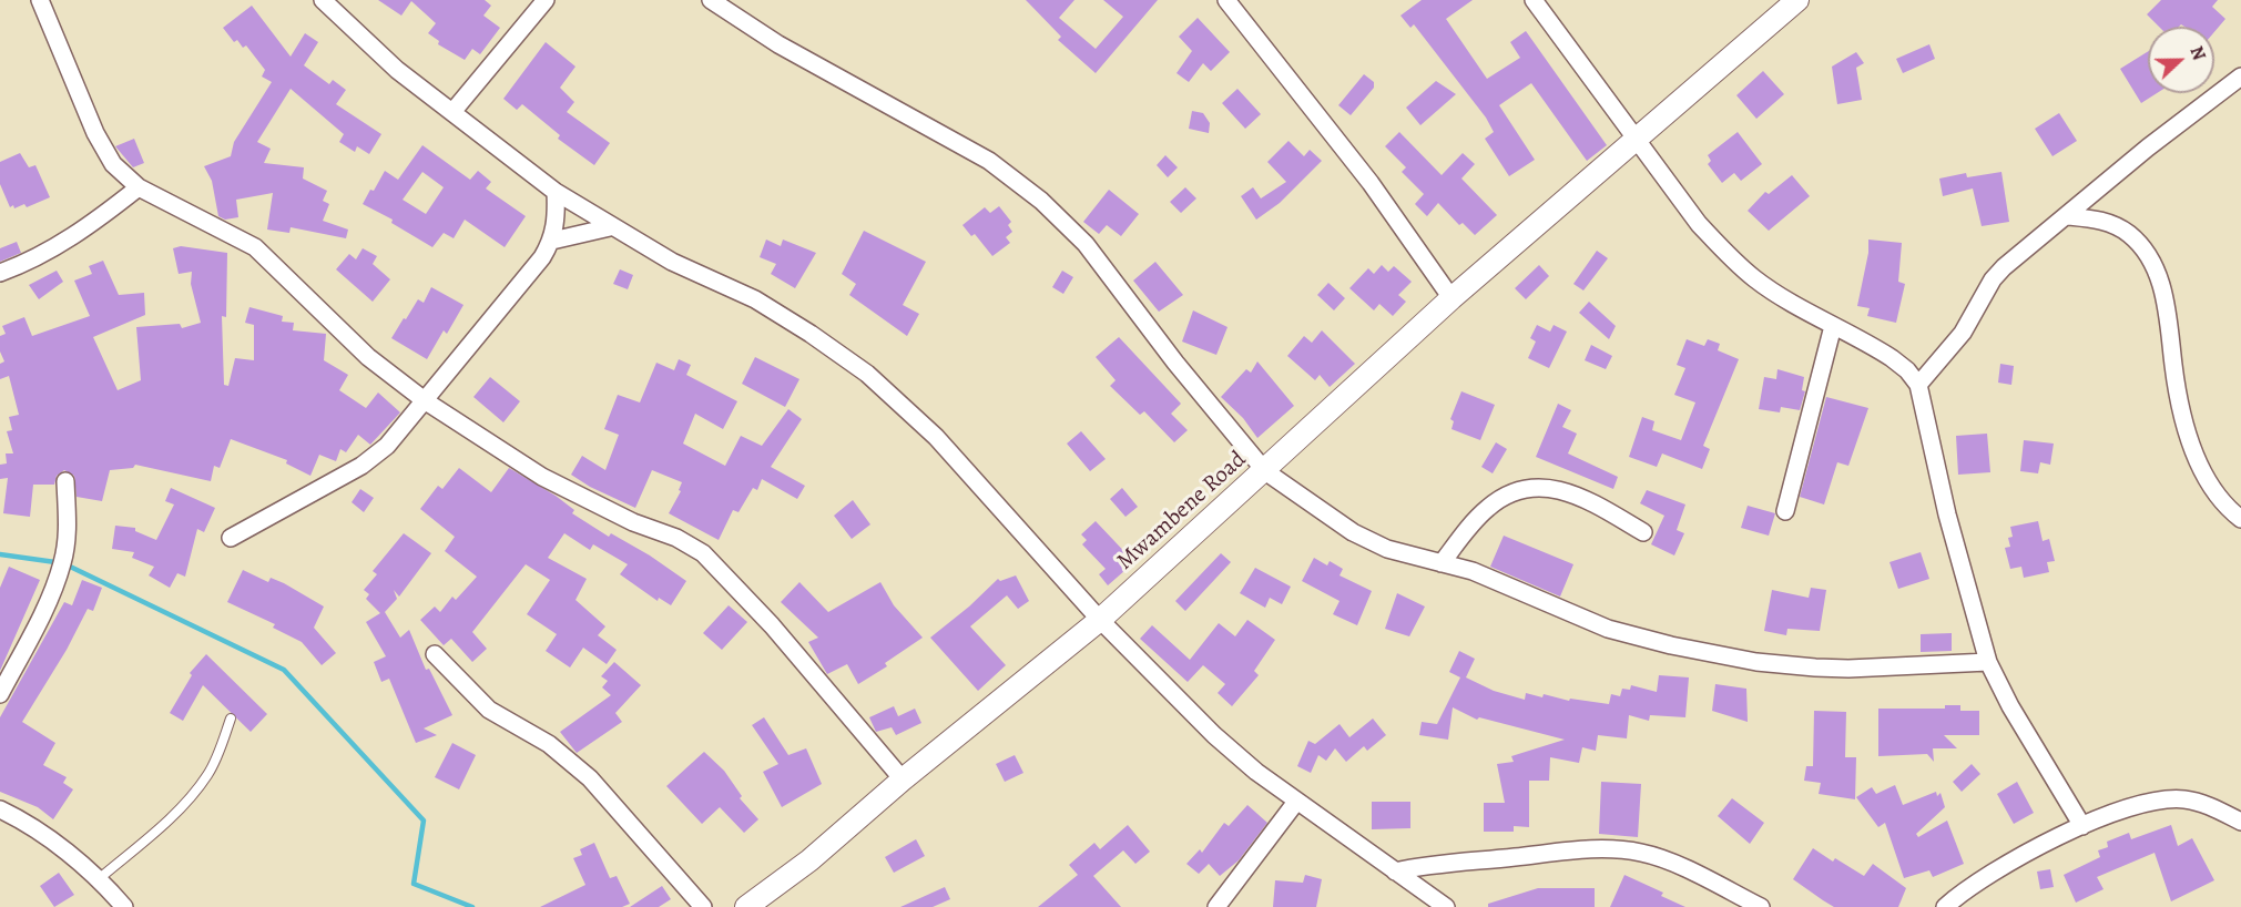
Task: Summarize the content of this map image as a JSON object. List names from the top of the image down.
{
  "streets": {
    "street": ["Mwambene Road"]
  },
  "north": "right"
}
